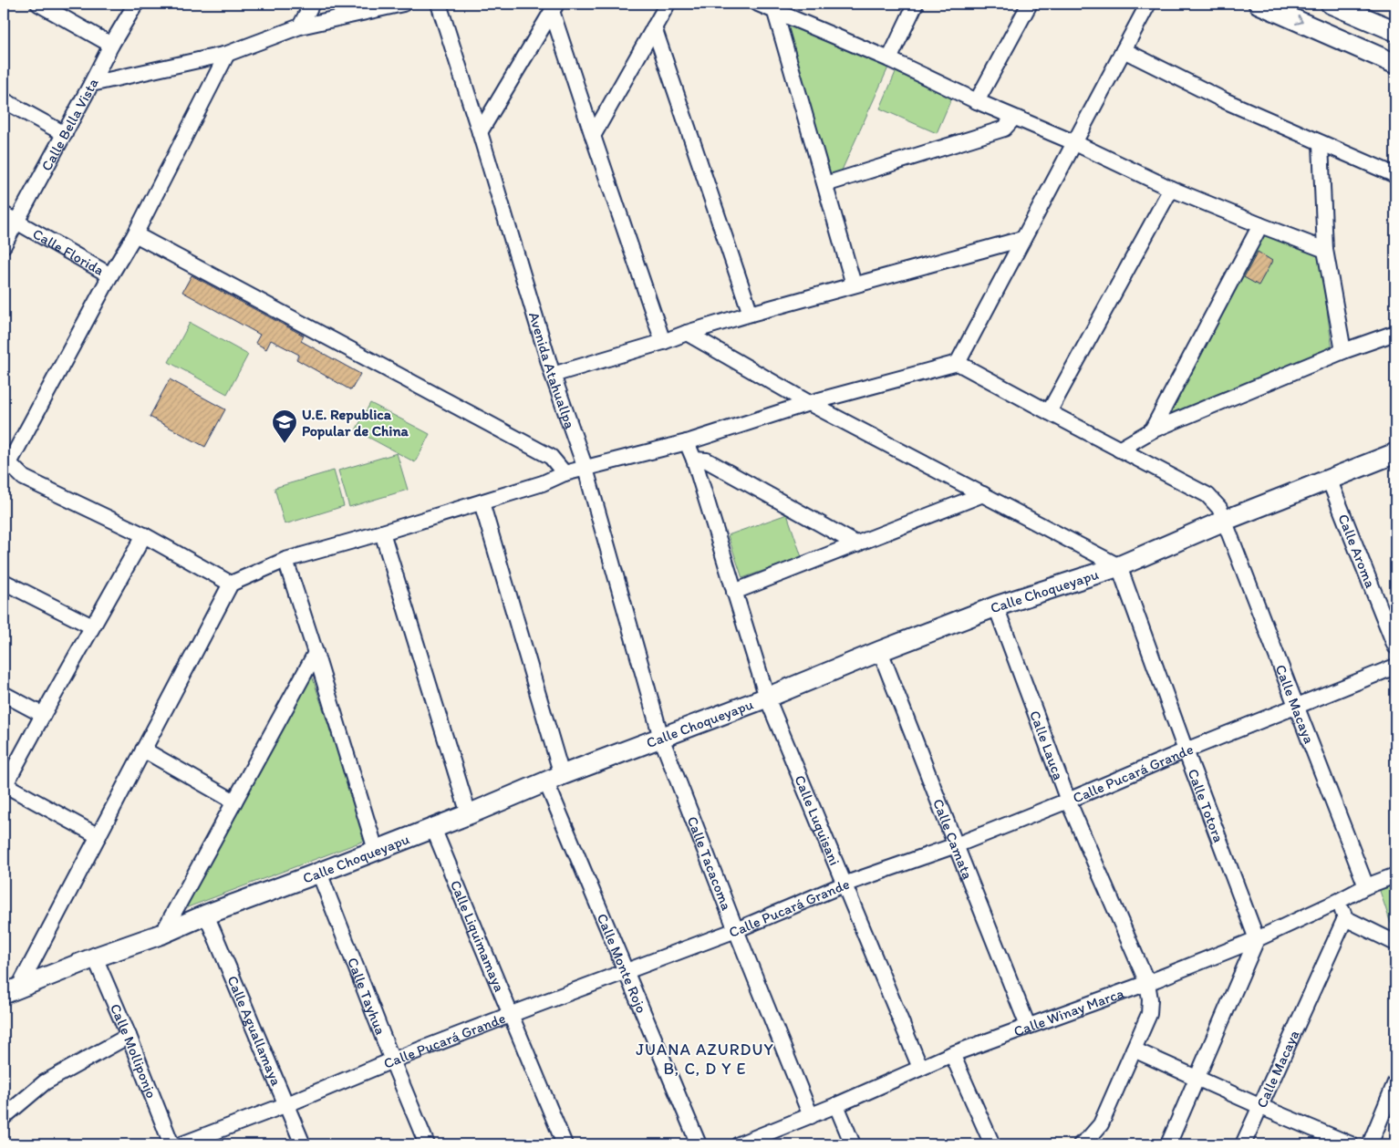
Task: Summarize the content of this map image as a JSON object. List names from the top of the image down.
{
  "streets": {
    "street": [
      "Calle Bella Vista",
      "Calle Florida",
      "Avenida Atahuallpa",
      "Calle Aroma",
      "Calle Choqueyapu",
      "Calle Macaya",
      "Calle Lauca",
      "Calle Pucará Grande",
      "Calle Totora",
      "Calle Luquisani",
      "Calle Camata",
      "Calle Tacacoma",
      "Calle Liquimamaya",
      "Calle Monte Rojo",
      "Calle Tayhua",
      "Calle Winay Marca",
      "Calle Aguallamaya",
      "Calle Molliponjo"
    ]
  },
  "crossings": [
    ["Calle Bella Vista", "Calle Florida"],
    ["Avenida Atahuallpa", "Calle Choqueyapu"],
    ["Avenida Atahuallpa", "Calle Tacacoma"],
    ["Calle Aroma", "Calle Choqueyapu"],
    ["Calle Choqueyapu", "Calle Macaya"],
    ["Calle Choqueyapu", "Calle Lauca"],
    ["Calle Choqueyapu", "Calle Totora"],
    ["Calle Choqueyapu", "Calle Luquisani"],
    ["Calle Choqueyapu", "Calle Camata"],
    ["Calle Choqueyapu", "Calle Tacacoma"],
    ["Calle Choqueyapu", "Calle Liquimamaya"],
    ["Calle Choqueyapu", "Calle Monte Rojo"],
    ["Calle Choqueyapu", "Calle Tayhua"],
    ["Calle Choqueyapu", "Calle Aguallamaya"],
    ["Calle Choqueyapu", "Calle Molliponjo"],
    ["Calle Macaya", "Calle Pucará Grande"],
    ["Calle Macaya", "Calle Winay Marca"],
    ["Calle Lauca", "Calle Pucará Grande"],
    ["Calle Lauca", "Calle Winay Marca"],
    ["Calle Pucará Grande", "Calle Totora"],
    ["Calle Pucará Grande", "Calle Luquisani"],
    ["Calle Pucará Grande", "Calle Camata"],
    ["Calle Pucará Grande", "Calle Tacacoma"],
    ["Calle Pucará Grande", "Calle Liquimamaya"],
    ["Calle Pucará Grande", "Calle Monte Rojo"],
    ["Calle Pucará Grande", "Calle Tayhua"],
    ["Calle Pucará Grande", "Calle Aguallamaya"],
    ["Calle Totora", "Calle Winay Marca"],
    ["Calle Luquisani", "Calle Winay Marca"],
    ["Calle Camata", "Calle Winay Marca"],
    ["Calle Tacacoma", "Calle Winay Marca"]
  ],
  "districts": ["JUANA AZURDUY B, C, D Y E"],
  "places": {
    "school or university": ["U.E. Republica Popular de China"]
  }
}
